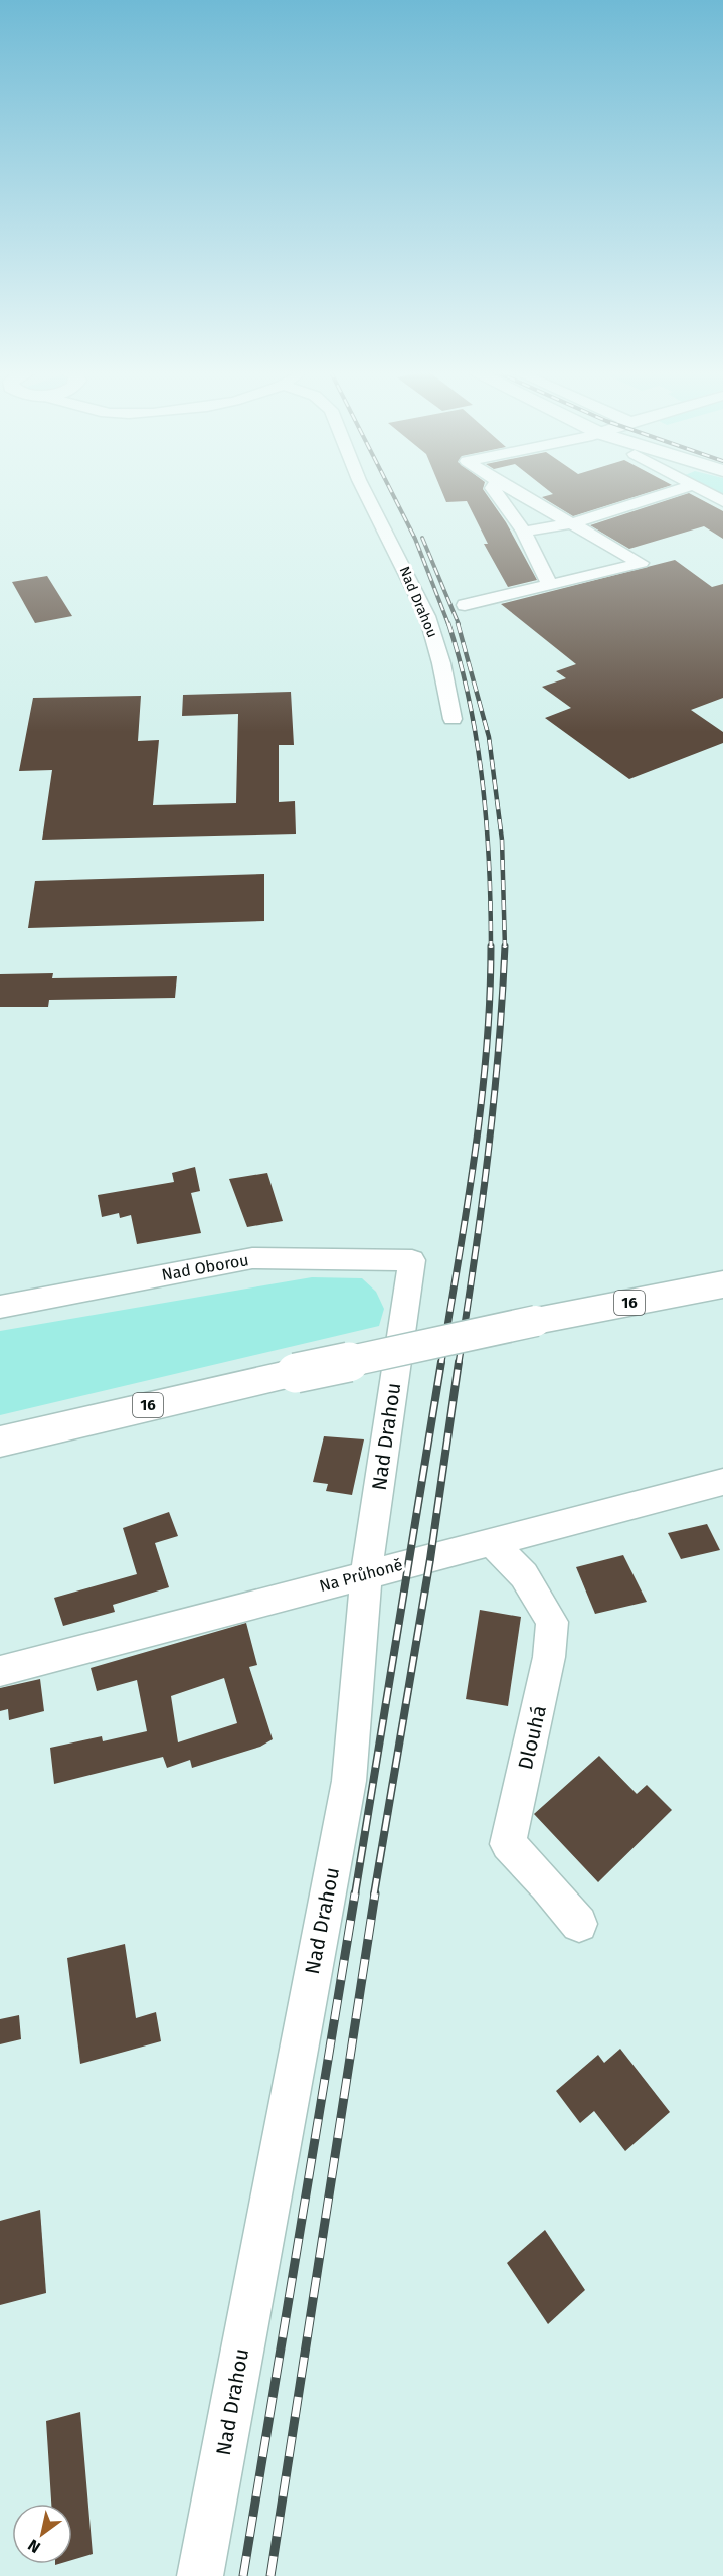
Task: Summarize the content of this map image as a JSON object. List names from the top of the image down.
{
  "streets": {
    "main road": ["16"],
    "street": [
      "Nad Drahou",
      "Nad Oborou",
      "Na Průhoně",
      "Dlouhá"
    ]
  },
  "crossings": [
    ["Nad Drahou", "Nad Oborou"],
    ["Nad Drahou", "Na Průhoně"],
    ["Na Průhoně", "Dlouhá"]
  ],
  "north": "bottom left"
}
